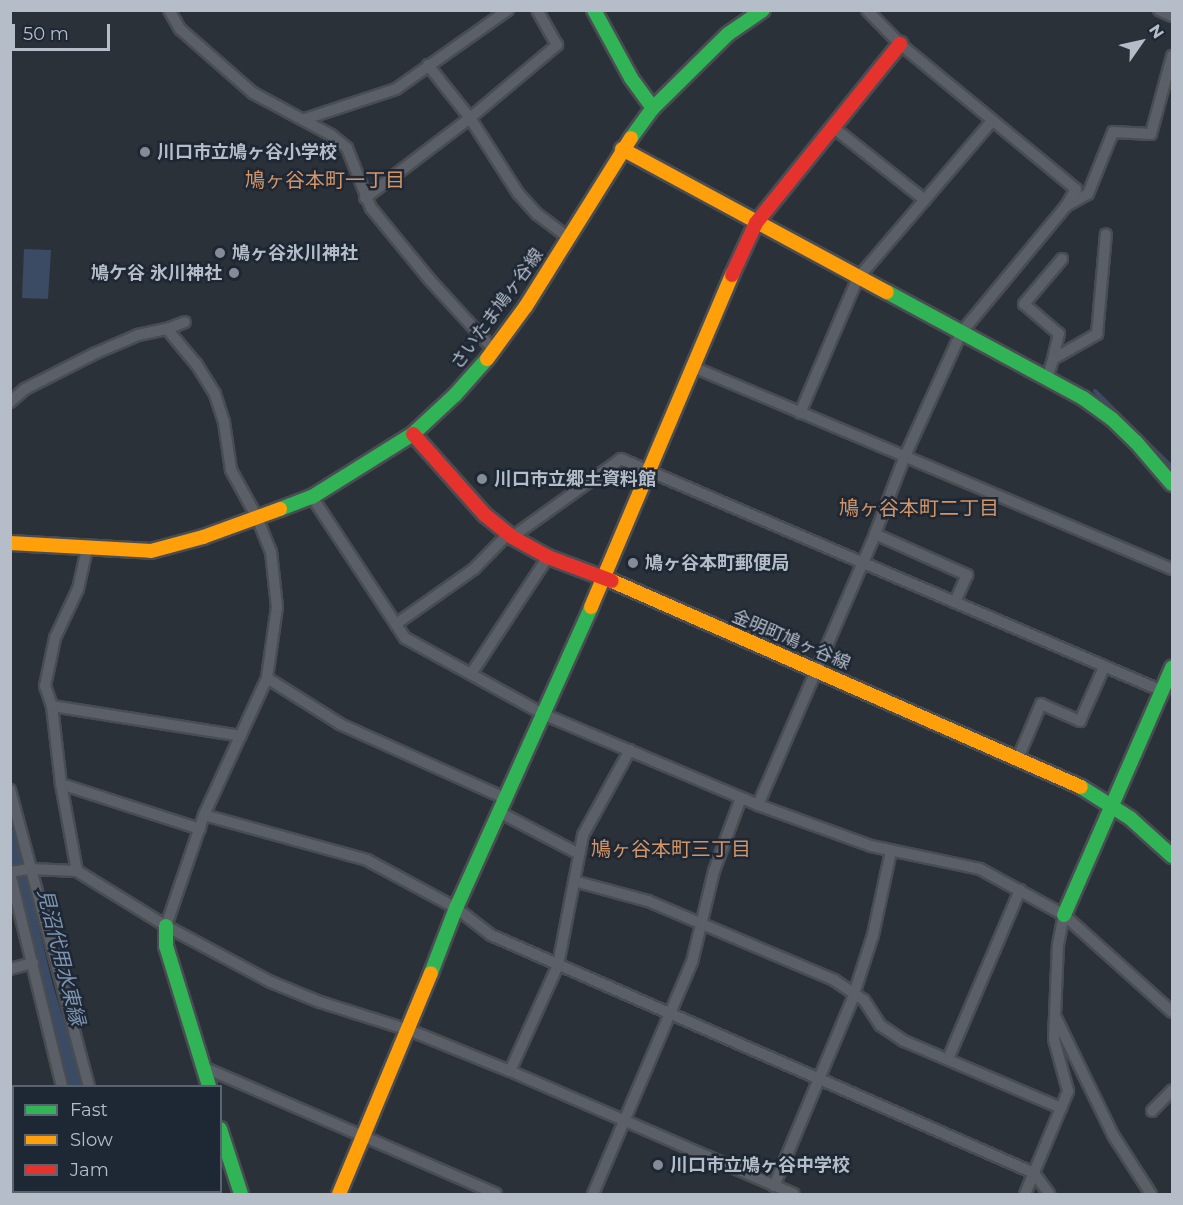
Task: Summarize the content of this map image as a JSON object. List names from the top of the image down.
{
  "streets": {
    "street": ["さいたま鳩ヶ谷線", "金明町鳩ヶ谷線"]
  },
  "crossings": [
    ["さいたま鳩ヶ谷線", "金明町鳩ヶ谷線"]
  ],
  "districts": ["鳩ヶ谷本町一丁目", "鳩ヶ谷本町二丁目", "鳩ヶ谷本町三丁目"],
  "water": ["見沼代用水東縁"],
  "places": [
    "川口市立鳩ヶ谷小学校",
    "鳩ヶ谷氷川神社",
    "鳩ケ谷 氷川神社",
    "川口市立郷土資料館",
    "鳩ヶ谷本町郵便局",
    "川口市立鳩ヶ谷中学校"
  ],
  "legend": ["Fast", "Slow", "Jam"],
  "scale_bar": "50 m",
  "north": "top right"
}
